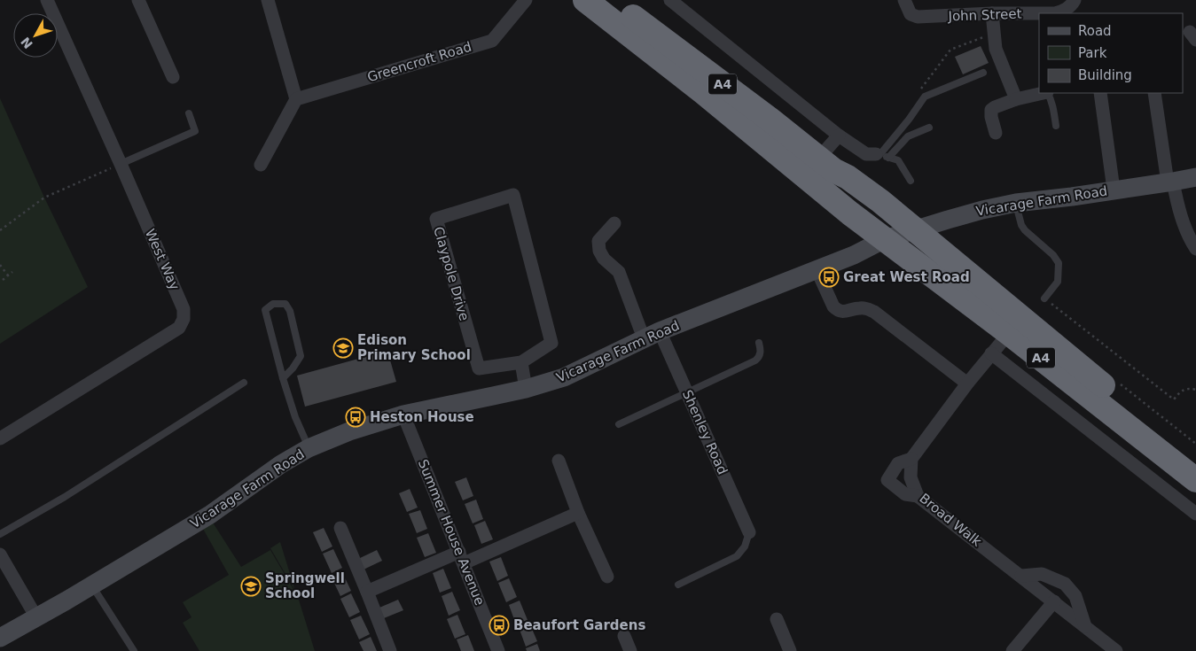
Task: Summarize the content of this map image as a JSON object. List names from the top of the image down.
{
  "streets": {
    "highway": ["A4"],
    "street": [
      "John Street",
      "Greencroft Road",
      "Vicarage Farm Road",
      "West Way",
      "Claypole Drive",
      "Shenley Road",
      "Broad Walk",
      "Summer House Avenue"
    ]
  },
  "crossings": [
    ["A4", "Vicarage Farm Road"],
    ["Vicarage Farm Road", "Shenley Road"],
    ["Vicarage Farm Road", "Summer House Avenue"]
  ],
  "places": {
    "bus stop": ["Great West Road", "Heston House", "Beaufort Gardens"],
    "school or university": ["Edison Primary School", "Springwell School"]
  },
  "legend": ["Road", "Park", "Building"],
  "north": "bottom left"
}
